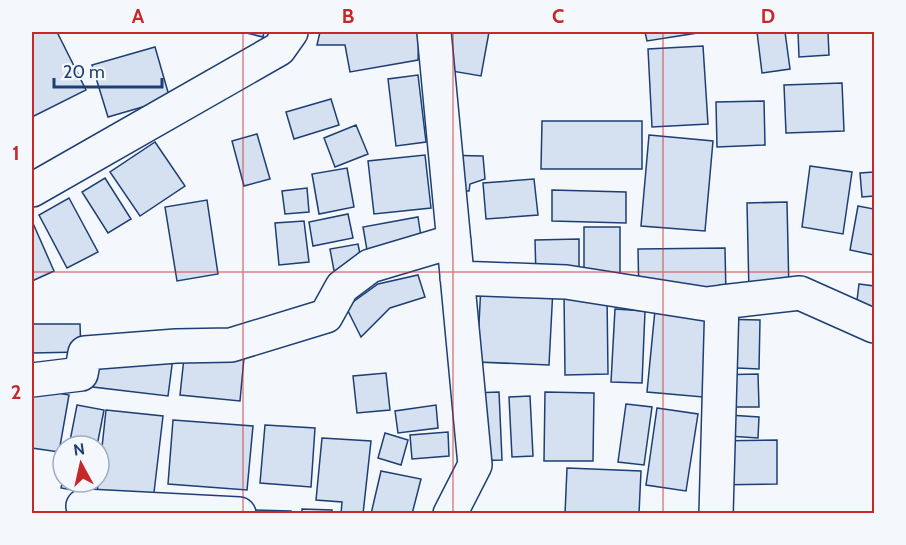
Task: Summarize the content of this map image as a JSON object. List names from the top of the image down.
{
  "scale_bar": "20 m",
  "north": "top",
  "grid": {
    "columns": [
      "A",
      "B",
      "C",
      "D"
    ],
    "rows": ["1", "2"]
  }
}
